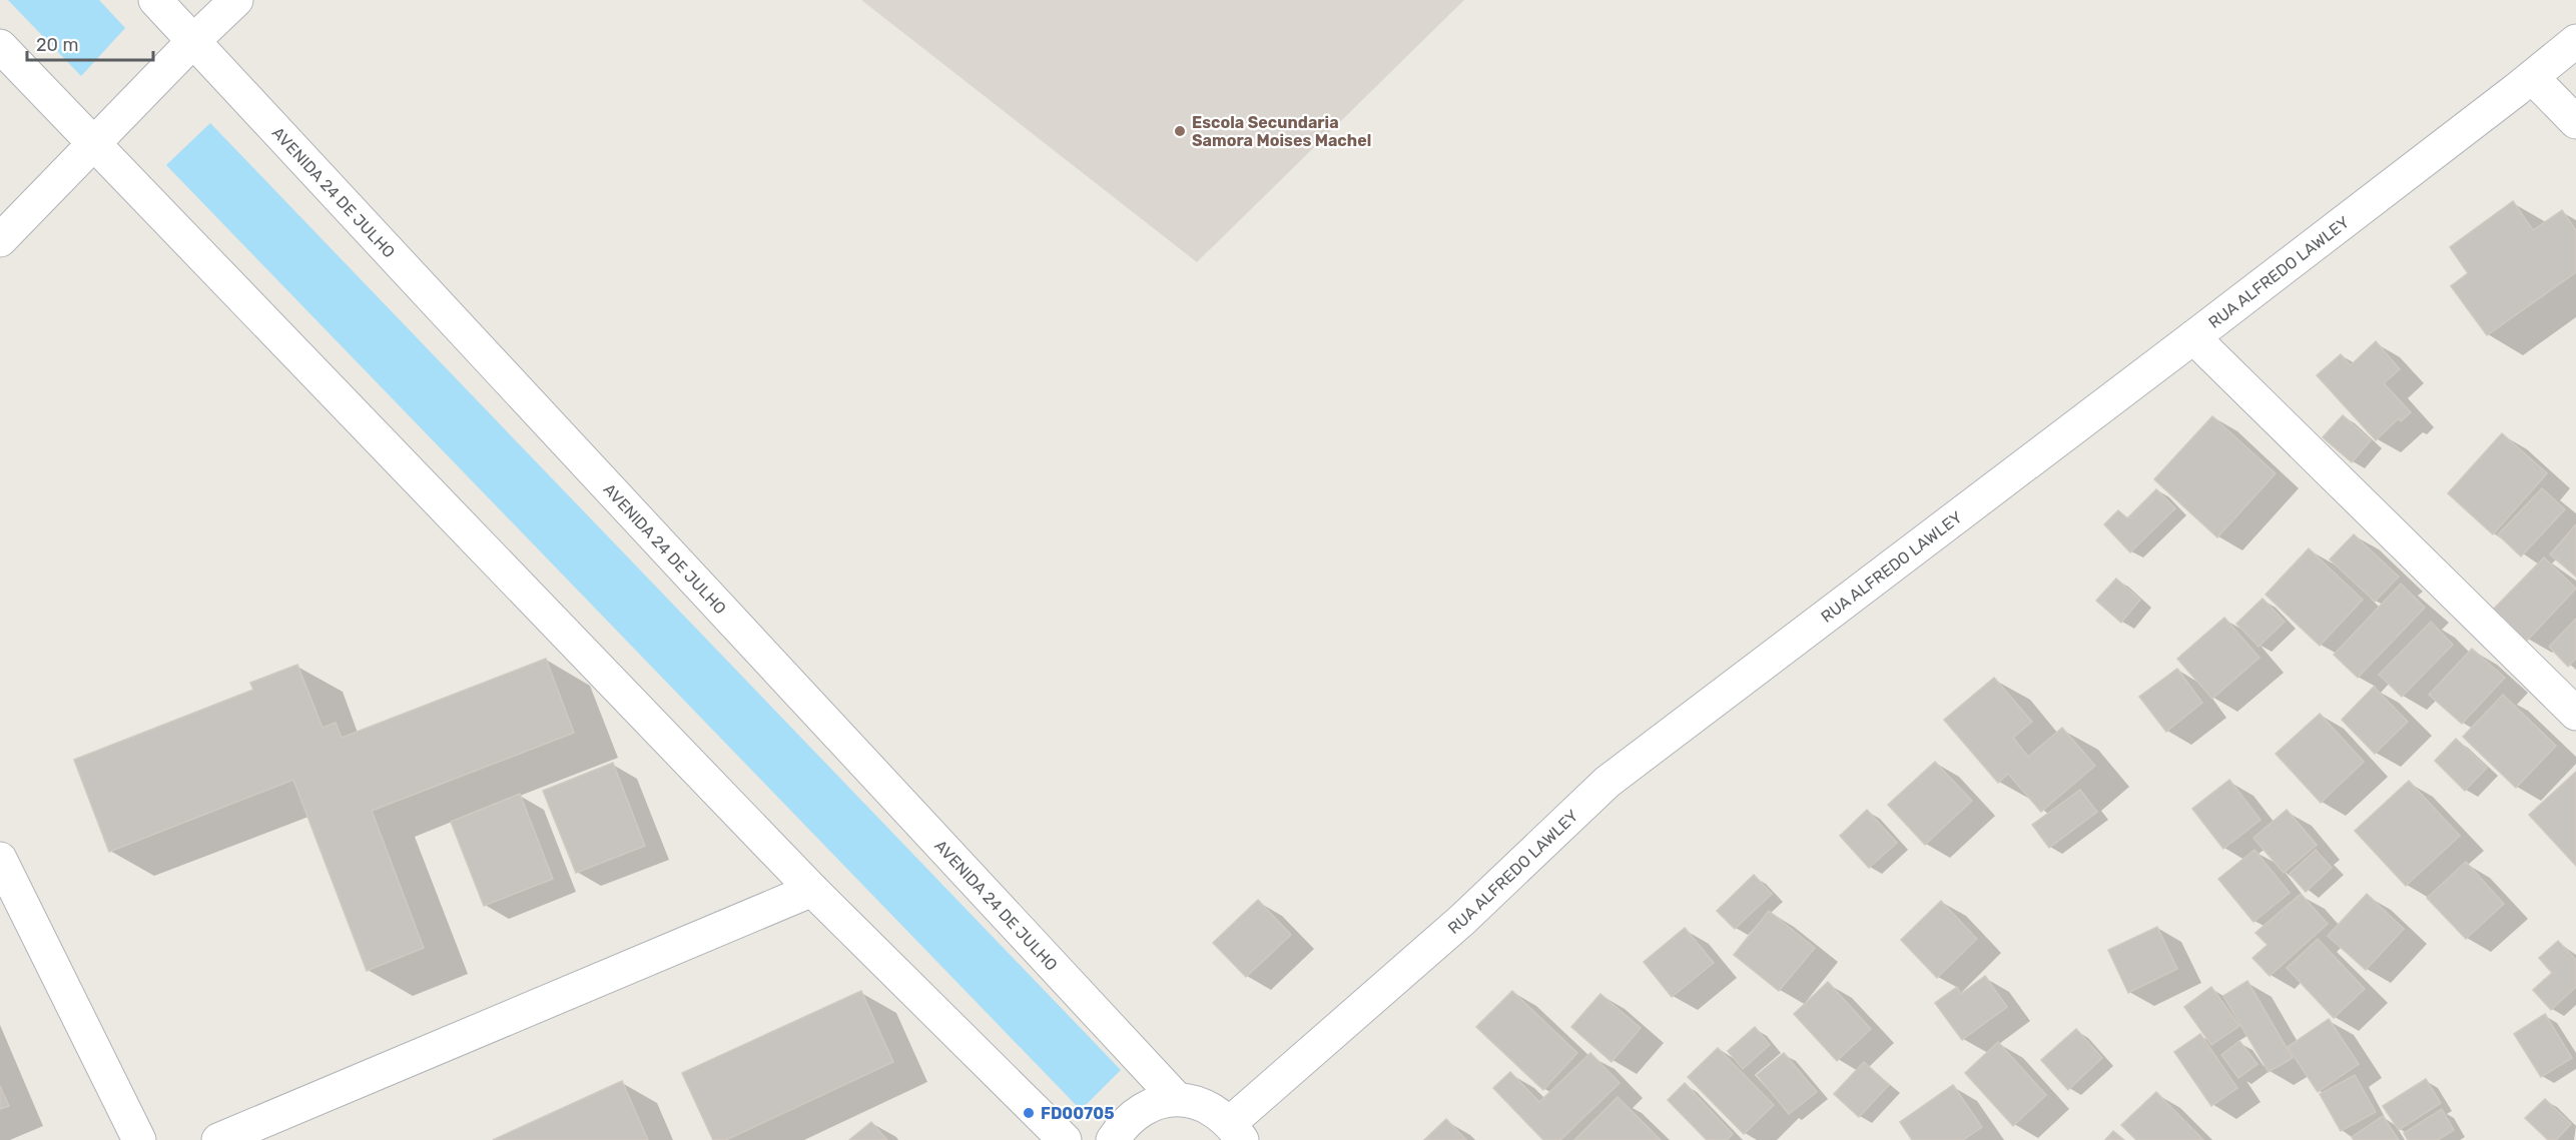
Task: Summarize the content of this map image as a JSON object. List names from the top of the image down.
{
  "streets": {
    "street": ["AVENIDA 24 DE JULHO", "RUA ALFREDO LAWLEY"]
  },
  "places": ["Escola Secundaria Samora Moises Machel", "FD00705"],
  "scale_bar": "20 m"
}
